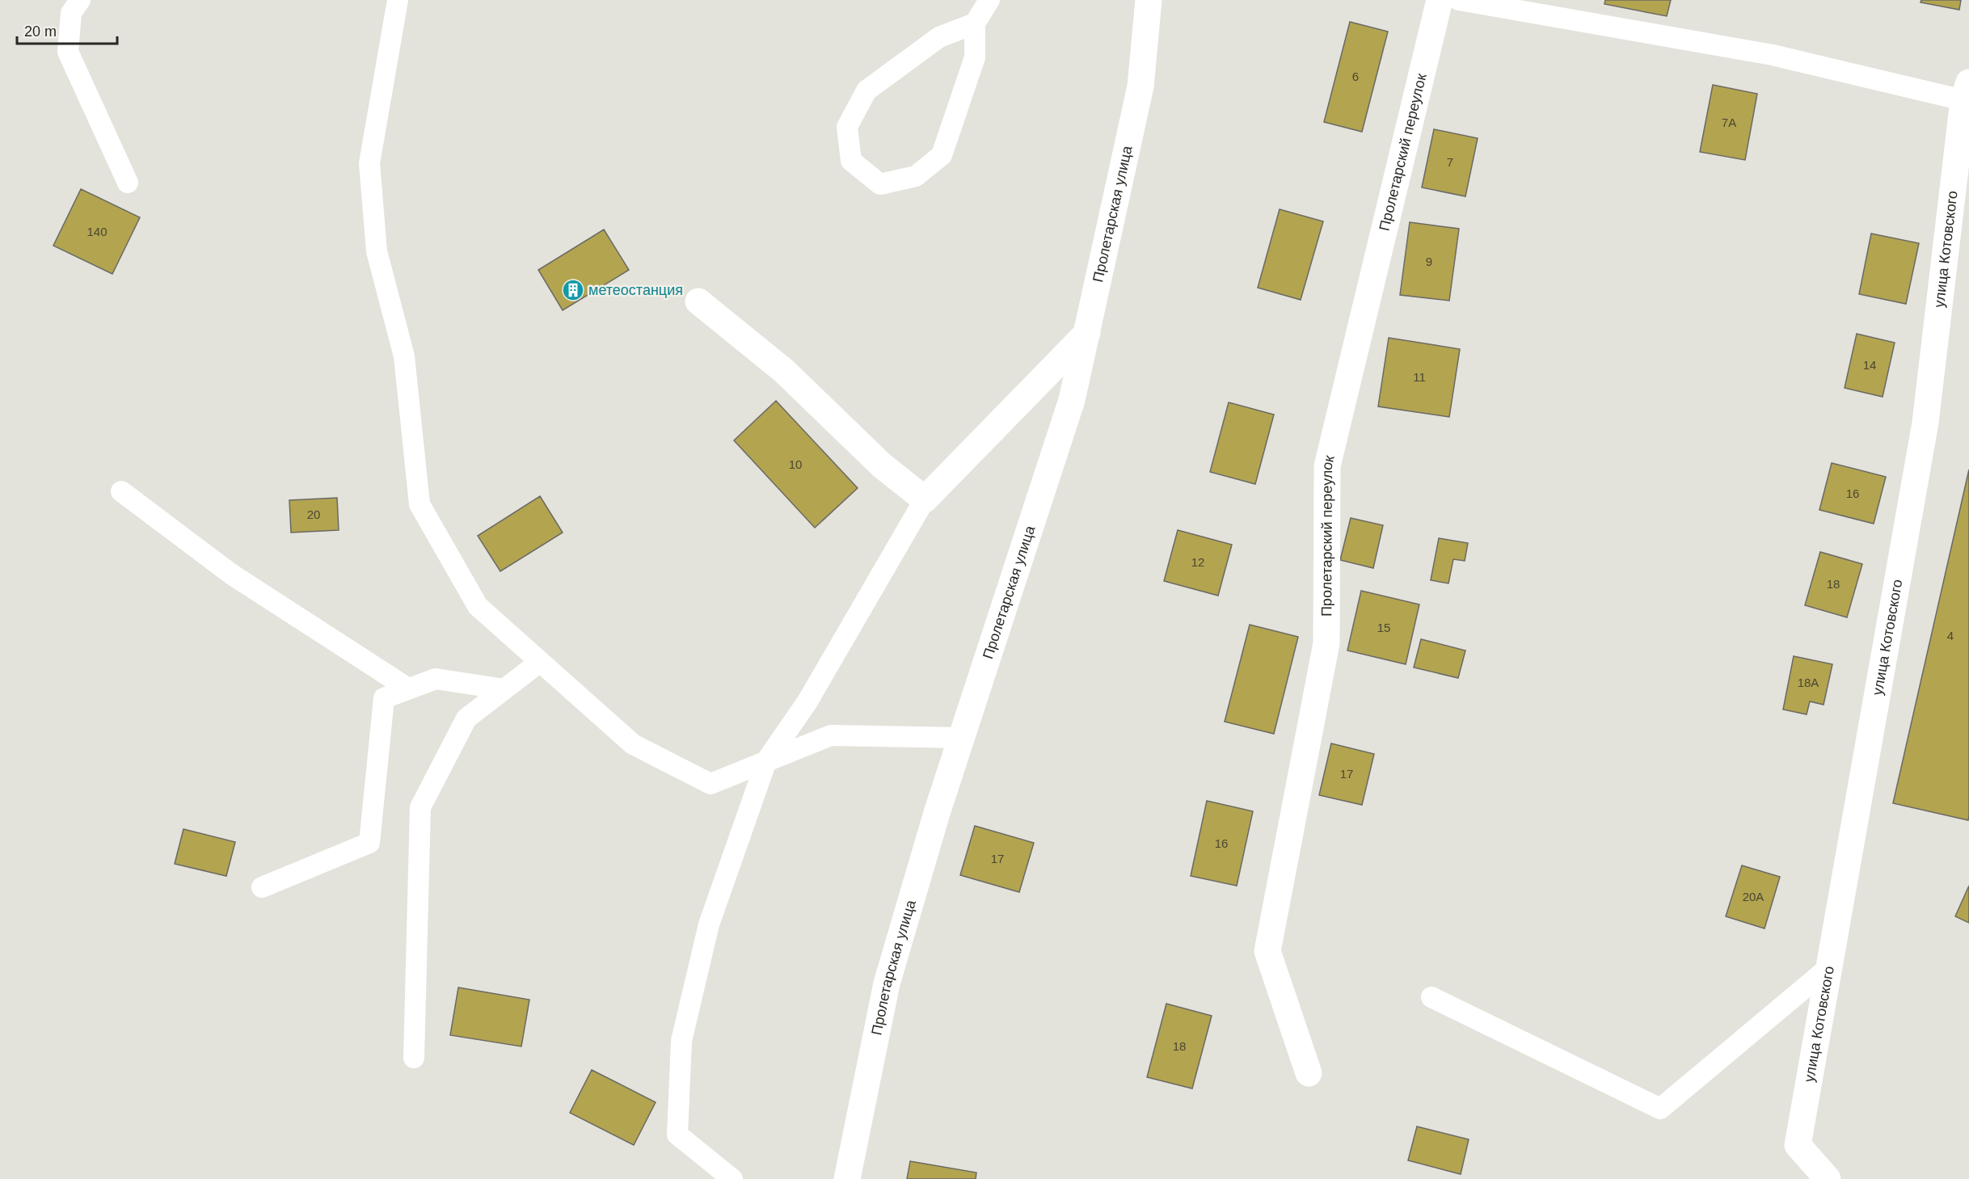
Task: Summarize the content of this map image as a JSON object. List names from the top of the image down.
{
  "streets": {
    "street": ["Пролетарский переулок", "Пролетарская улица", "улица Котовского"]
  },
  "places": {
    "building": ["метеостанция"]
  },
  "house_numbers": [
    "6",
    "7А",
    "7",
    "140",
    "9",
    "14",
    "11",
    "10",
    "16",
    "20",
    "12",
    "18",
    "15",
    "4",
    "18А",
    "17",
    "16",
    "17",
    "20А",
    "18"
  ],
  "scale_bar": "20 m"
}
